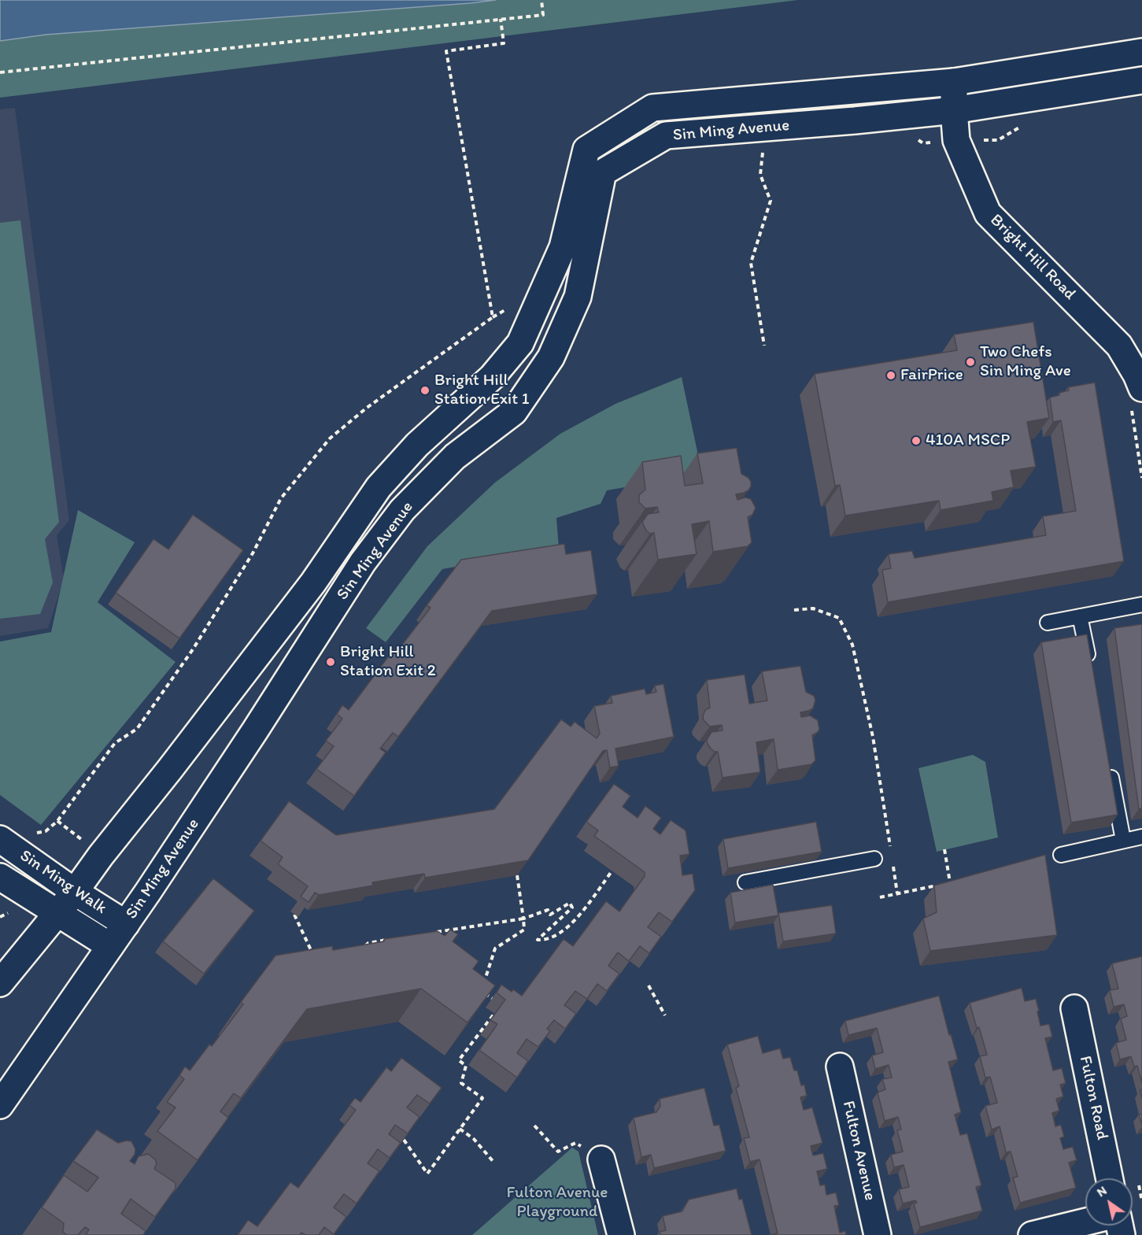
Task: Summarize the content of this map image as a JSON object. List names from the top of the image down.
{
  "streets": {
    "main road": [
      "Sin Ming Avenue",
      "Bright Hill Road",
      "Sin Ming Walk",
      "Fulton Road",
      "Fulton Avenue"
    ]
  },
  "crossings": [
    ["Sin Ming Avenue", "Bright Hill Road"],
    ["Sin Ming Avenue", "Sin Ming Walk"]
  ],
  "parks": ["Fulton Avenue Playground"],
  "places": [
    "Two Chefs Sin Ming Ave",
    "FairPrice",
    "Bright Hill Station Exit 1",
    "410A MSCP",
    "Bright Hill Station Exit 2"
  ],
  "north": "top left"
}
